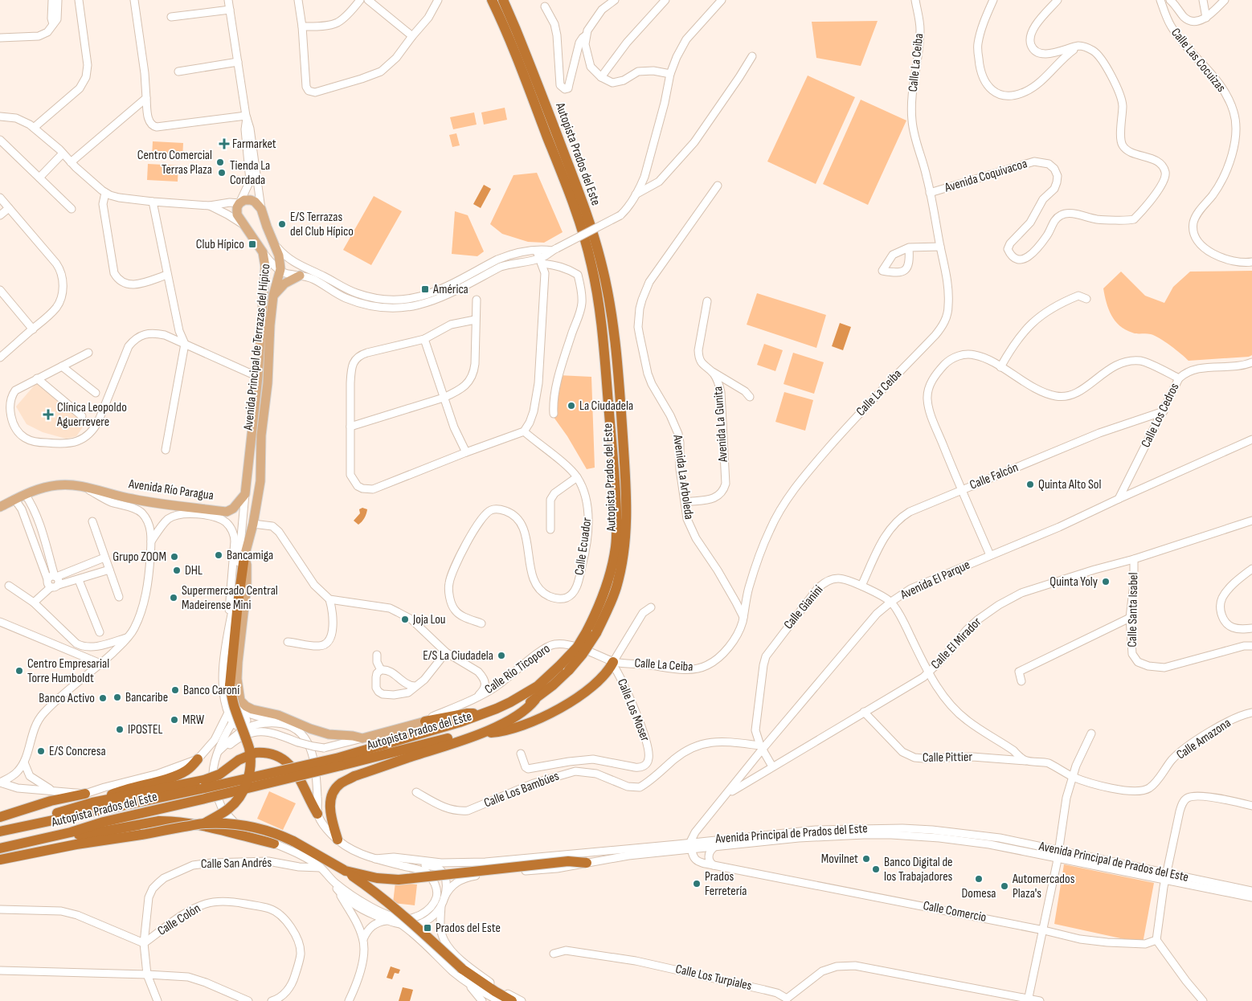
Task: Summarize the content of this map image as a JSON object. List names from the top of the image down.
{
  "streets": {
    "highway": ["Autopista Prados del Este"],
    "main road": ["Avenida Principal de Terrazas del Hípico", "Avenida Río Paragua"],
    "street": [
      "Calle Las Cocuizas",
      "Calle La Ceiba",
      "Avenida Coquivacoa",
      "Calle Los Cedros",
      "Avenida La Gunita",
      "Calle Falcón",
      "Avenida La Arboleda",
      "Calle Ecuador",
      "Avenida El Parque",
      "Calle Gianini",
      "Calle Santa Isabel",
      "Calle El Mirador",
      "Calle Río Ticoporo",
      "Calle Los Moser",
      "Calle Amazona",
      "Calle Pittier",
      "Calle Los Bambúes",
      "Avenida Principal de Prados del Este",
      "Calle San Andrés",
      "Calle Comercio",
      "Calle Colón",
      "Calle Los Turpiales"
    ]
  },
  "crossings": [
    ["Calle La Ceiba", "Avenida Coquivacoa"],
    ["Calle La Ceiba", "Avenida La Arboleda"],
    ["Calle La Ceiba", "Calle Río Ticoporo"],
    ["Calle La Ceiba", "Calle Los Moser"],
    ["Avenida Principal de Terrazas del Hípico", "Avenida Río Paragua"],
    ["Calle Los Cedros", "Calle Falcón"],
    ["Calle Los Cedros", "Avenida El Parque"],
    ["Avenida La Gunita", "Avenida La Arboleda"],
    ["Calle Falcón", "Calle Gianini"],
    ["Avenida El Parque", "Calle Gianini"],
    ["Avenida El Parque", "Calle El Mirador"],
    ["Avenida El Parque", "Calle Los Bambúes"],
    ["Avenida El Parque", "Avenida Principal de Prados del Este"],
    ["Avenida El Parque", "Calle Comercio"],
    ["Calle Gianini", "Calle El Mirador"],
    ["Calle Gianini", "Calle Los Bambúes"],
    ["Calle Santa Isabel", "Calle El Mirador"],
    ["Calle El Mirador", "Calle Pittier"],
    ["Calle Río Ticoporo", "Calle Los Moser"],
    ["Avenida Principal de Prados del Este", "Calle Comercio"],
    ["Calle San Andrés", "Calle Colón"]
  ],
  "places": {
    "health": ["Farmarket", "Clínica Leopoldo Aguerrevere"],
    "other": [
      "Centro Comercial Terras Plaza",
      "Tienda La Cordada",
      "E/S Terrazas del Club Hípico",
      "La Ciudadela",
      "Quinta Alto Sol",
      "Bancamiga",
      "Grupo ZOOM",
      "DHL",
      "Quinta Yoly",
      "Supermercado Central Madeirense Mini",
      "Joja Lou",
      "E/S La Ciudadela",
      "Centro Empresarial Torre Humboldt",
      "Banco Caroní",
      "Bancaribe",
      "Banco Activo",
      "MRW",
      "IPOSTEL",
      "E/S Concresa",
      "Movilnet",
      "Banco Digital de los Trabajadores",
      "Domesa",
      "Prados Ferretería",
      "Automercados Plaza's"
    ],
    "transit": ["Club Hípico", "América", "Prados del Este"]
  }
}
